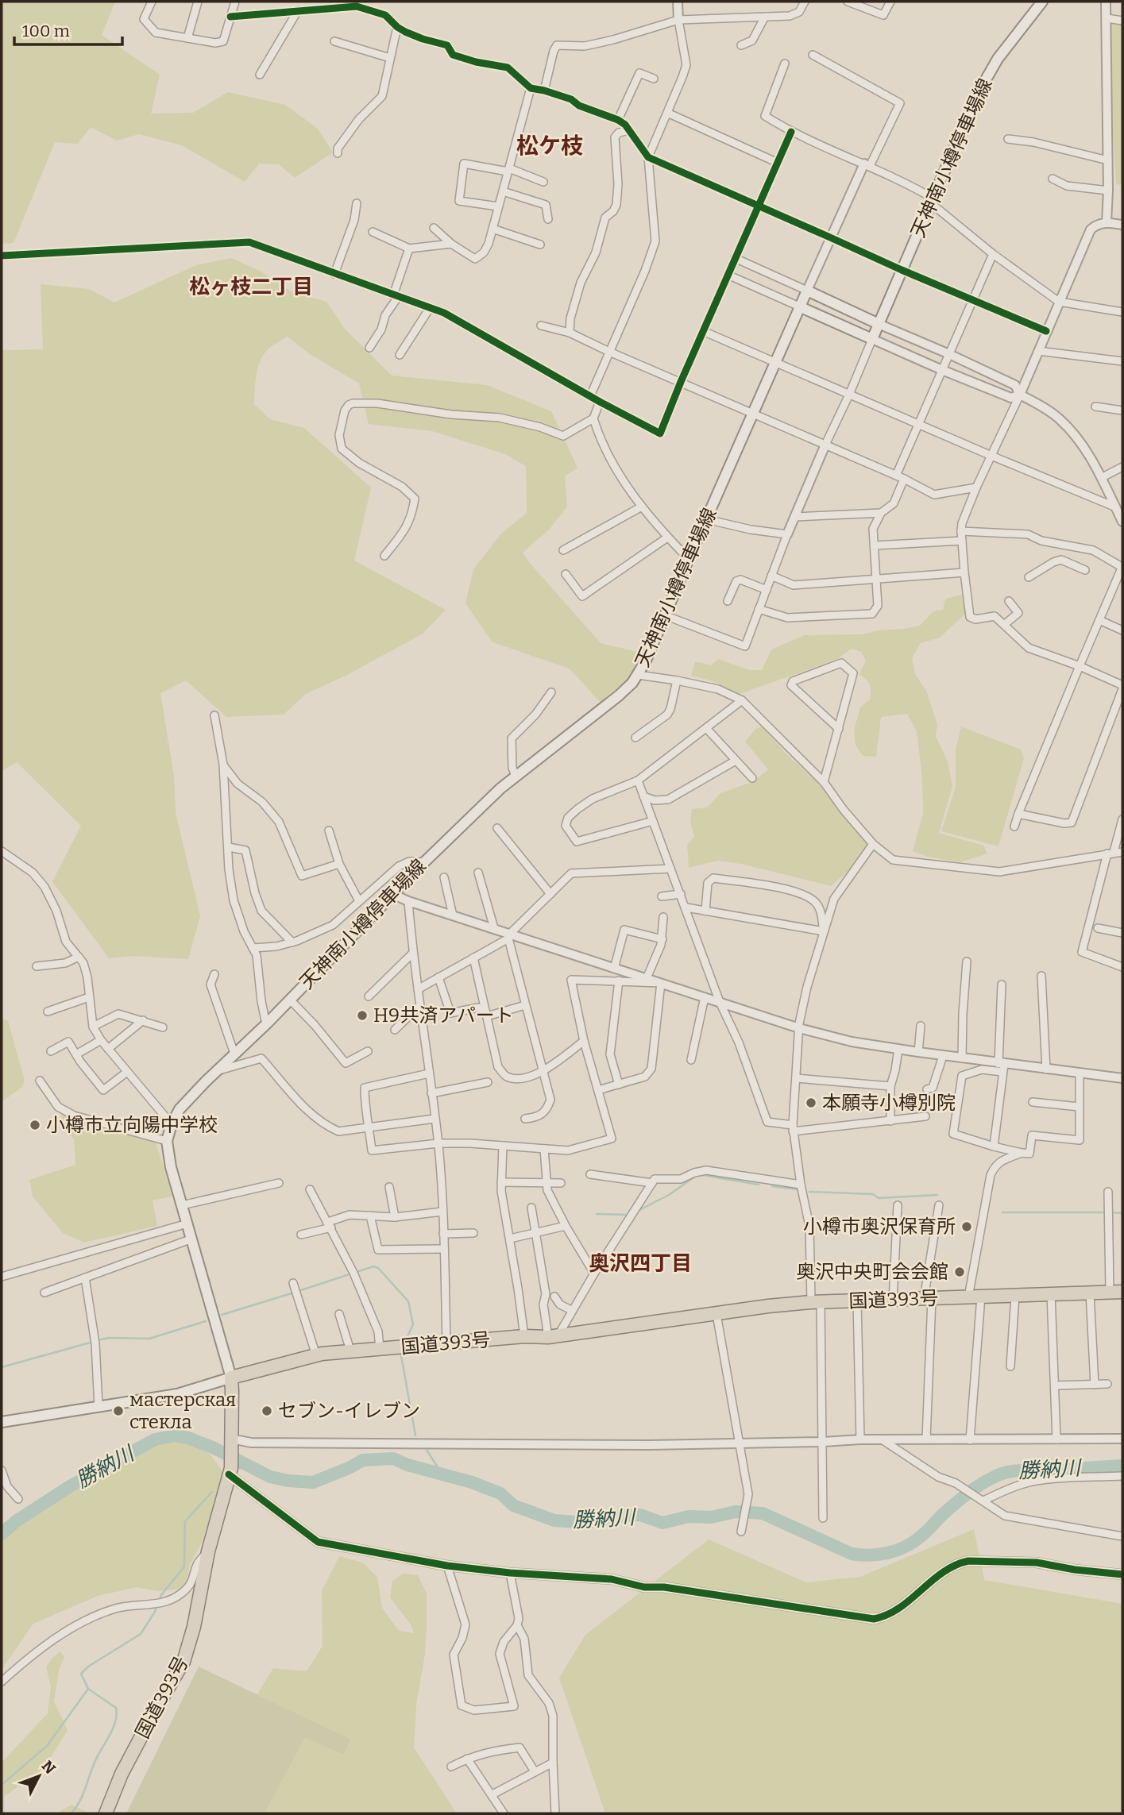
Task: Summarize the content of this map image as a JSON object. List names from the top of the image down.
{
  "streets": {
    "highway": ["国道393号"],
    "main road": ["天神南小樽停車場線"]
  },
  "crossings": [
    ["天神南小樽停車場線", "国道393号"]
  ],
  "districts": ["松ケ枝", "松ヶ枝二丁目", "奥沢四丁目"],
  "water": ["勝納川"],
  "places": [
    "H9共済アパート",
    "本願寺小樽別院",
    "小樽市立向陽中学校",
    "小樽市奥沢保育所",
    "奥沢中央町会会館",
    "мастерская стекла",
    "セブン-イレブン"
  ],
  "scale_bar": "100 m",
  "north": "top right"
}
